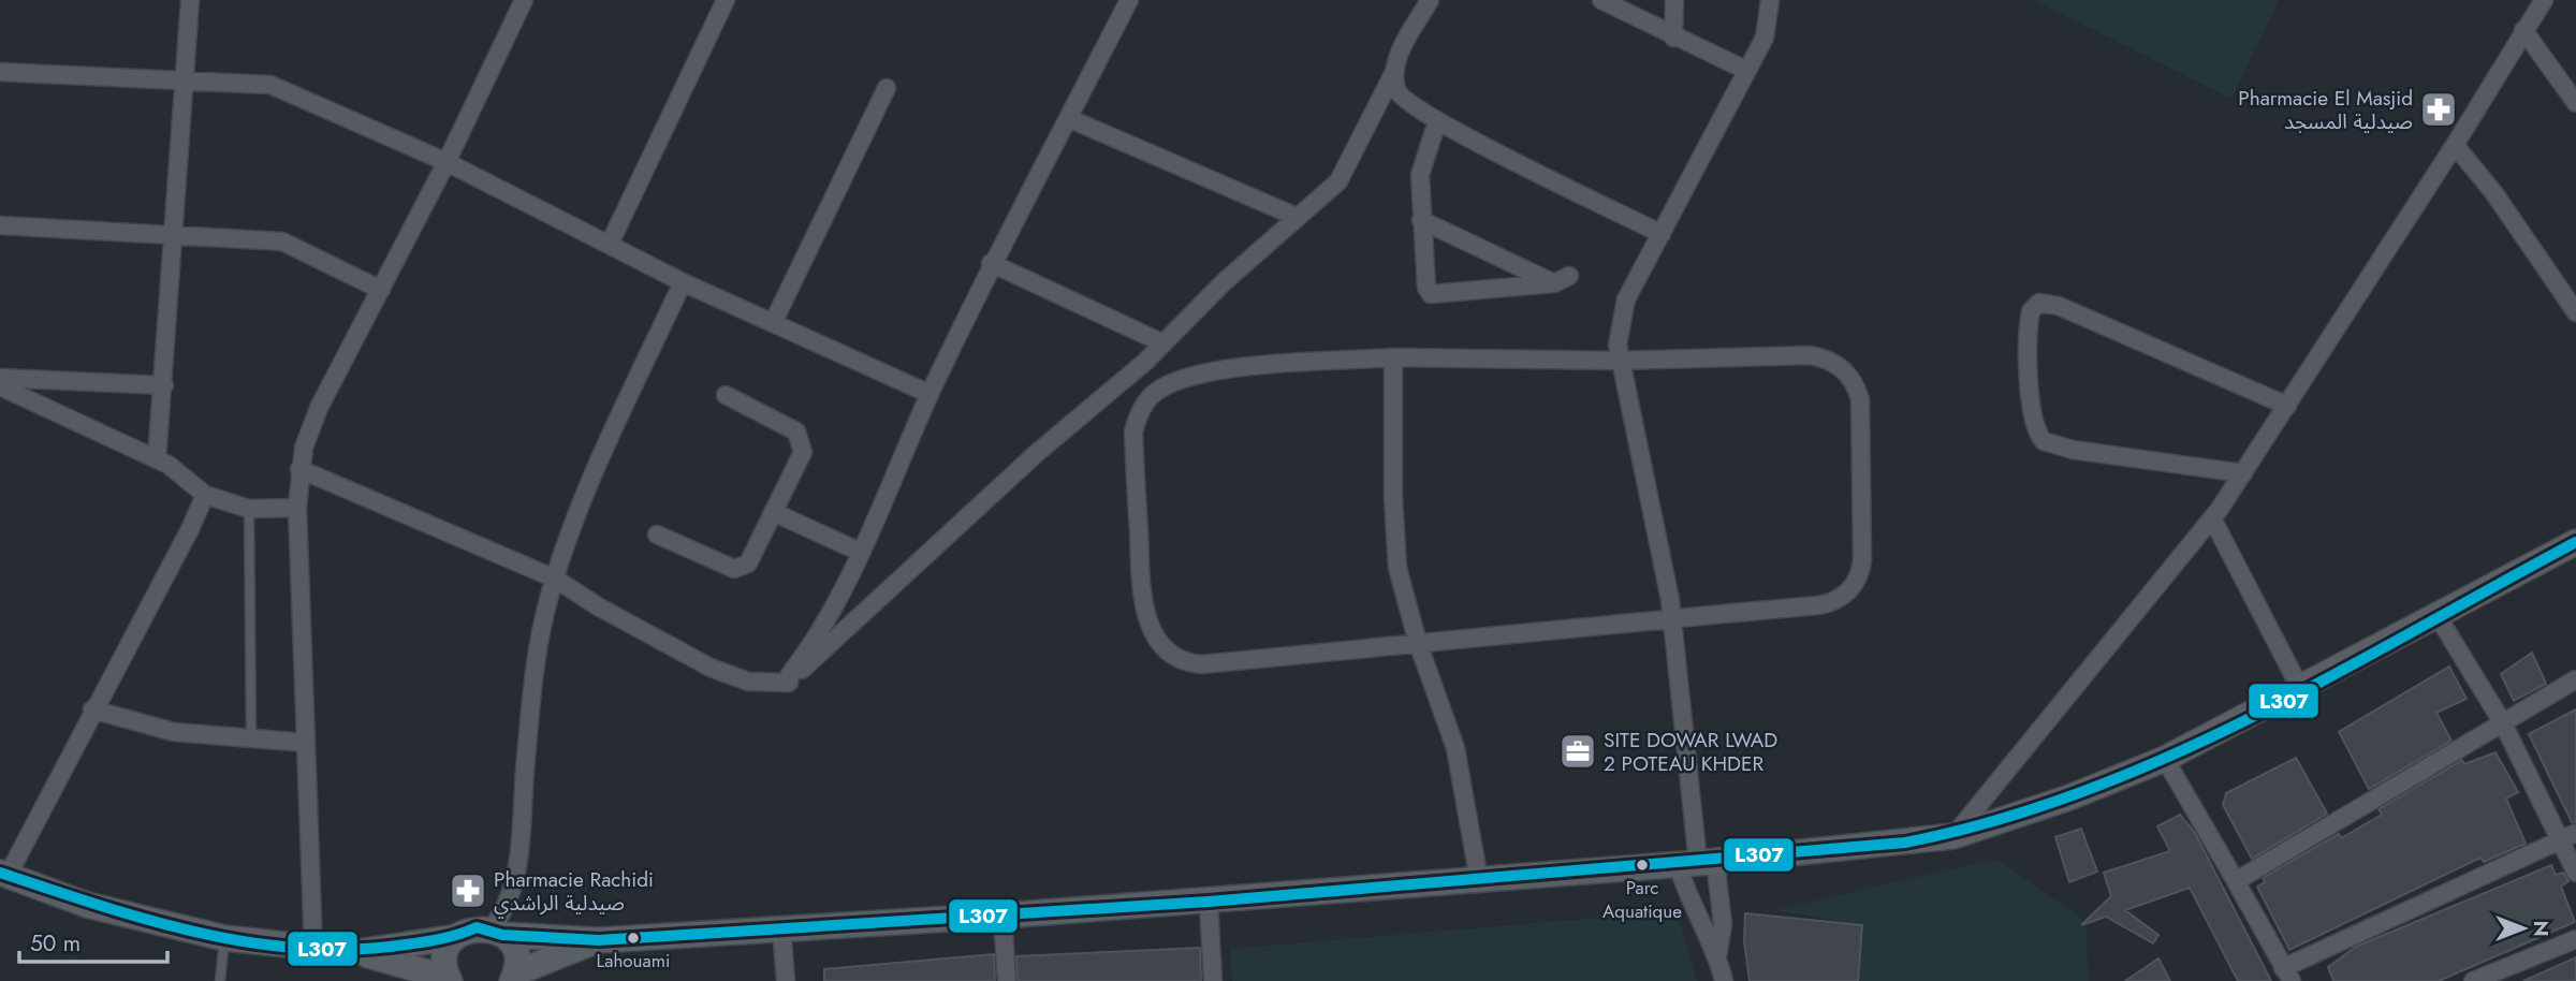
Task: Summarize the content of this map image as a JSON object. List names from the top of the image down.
{
  "places": {
    "pharmacy": ["Pharmacie El Masjid صيدلية المسجد", "Pharmacie Rachidi صيدلية الراشدي"],
    "office": ["SITE DOWAR LWAD 2 POTEAU KHDER"],
    "other": ["Parc Aquatique", "Lahouami"]
  },
  "lines": ["transit line L307"],
  "scale_bar": "50 m",
  "north": "right"
}
